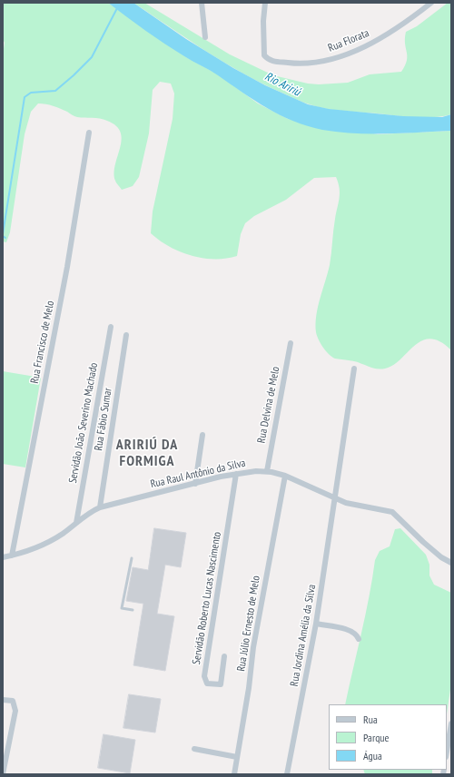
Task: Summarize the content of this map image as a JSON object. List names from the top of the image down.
{
  "streets": {
    "street": [
      "Rua Florata",
      "Rua Francisco de Melo",
      "Rua Delvina de Melo",
      "Rua Fábio Sumar",
      "Servidão João Severino Machado",
      "Rua Raul Antônio da Silva",
      "Servidão Roberto Lucas Nascimento",
      "Rua Júlio Ernesto de Melo",
      "Rua Jordina Amélia da Silva"
    ]
  },
  "crossings": [
    ["Rua Francisco de Melo", "Rua Raul Antônio da Silva"],
    ["Rua Delvina de Melo", "Rua Raul Antônio da Silva"],
    ["Rua Fábio Sumar", "Rua Raul Antônio da Silva"],
    ["Servidão João Severino Machado", "Rua Raul Antônio da Silva"],
    ["Rua Raul Antônio da Silva", "Servidão Roberto Lucas Nascimento"],
    ["Rua Raul Antônio da Silva", "Rua Júlio Ernesto de Melo"],
    ["Rua Raul Antônio da Silva", "Rua Jordina Amélia da Silva"]
  ],
  "districts": ["ARIRIÚ DA FORMIGA"],
  "water": ["Rio Aririú"],
  "legend": ["Rua", "Parque", "Água"]
}
